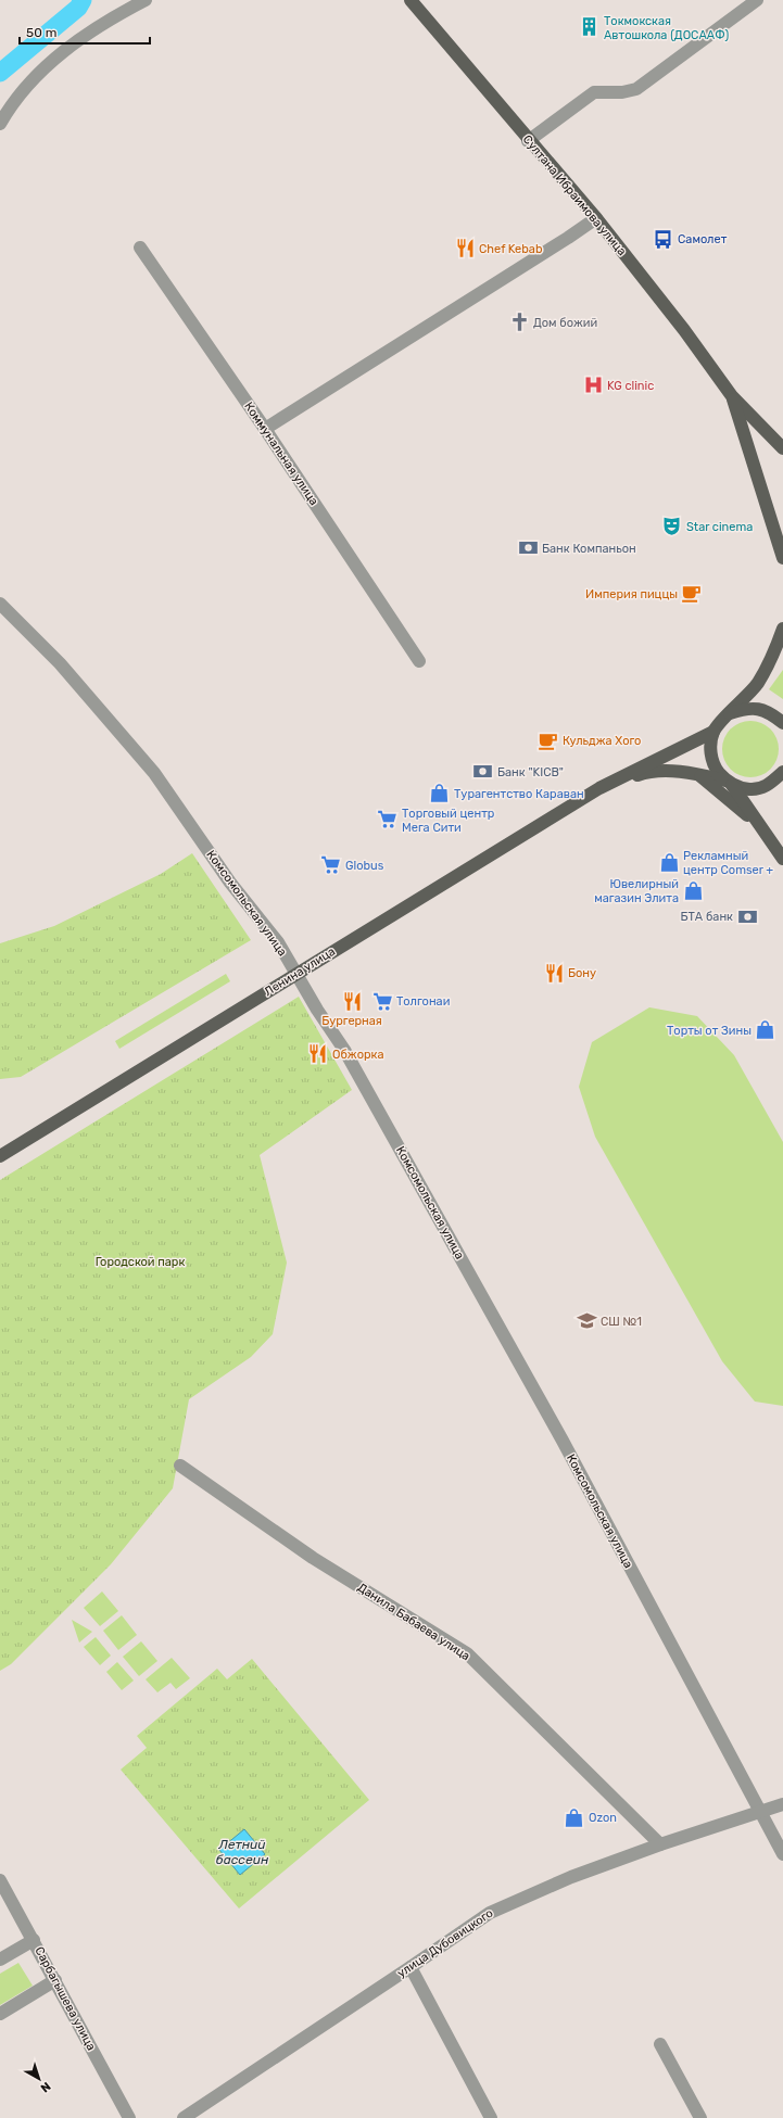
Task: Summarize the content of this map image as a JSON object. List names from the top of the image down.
{
  "streets": {
    "main road": ["Султана Ибраимова улица", "Ленина улица"],
    "street": [
      "Коммунальная улица",
      "Комсомольская улица",
      "Данила Бабаева улица",
      "улица Дубовицкого",
      "Сарбагышева улица"
    ]
  },
  "crossings": [
    ["Комсомольская улица", "Ленина улица"],
    ["Комсомольская улица", "улица Дубовицкого"],
    ["Данила Бабаева улица", "улица Дубовицкого"]
  ],
  "water": ["Летний бассеин"],
  "parks": ["Городской парк"],
  "places": {
    "building": ["Токмокская Автошкола (ДОСААФ)"],
    "bus stop": ["Самолет"],
    "restaurant": [
      "Chef Kebab",
      "Бону",
      "Бургерная",
      "Обжорка"
    ],
    "church": ["Дом божий"],
    "hospital": ["KG clinic"],
    "theatre": ["Star cinema"],
    "bank": ["Банк Компаньон", "Банк \"KICB\"", "БТА банк"],
    "cafe": ["Империя пиццы", "Кульджа Хого"],
    "shop": [
      "Турагентство Караван",
      "Рекламный центр Comser +",
      "Ювелирный магазин Элита",
      "Торты от Зины",
      "Ozon"
    ],
    "supermarket": ["Торговый центр Мега Сити", "Globus", "Толгонаи"],
    "school or university": ["СШ №1"]
  },
  "scale_bar": "50 m",
  "north": "bottom right"
}
